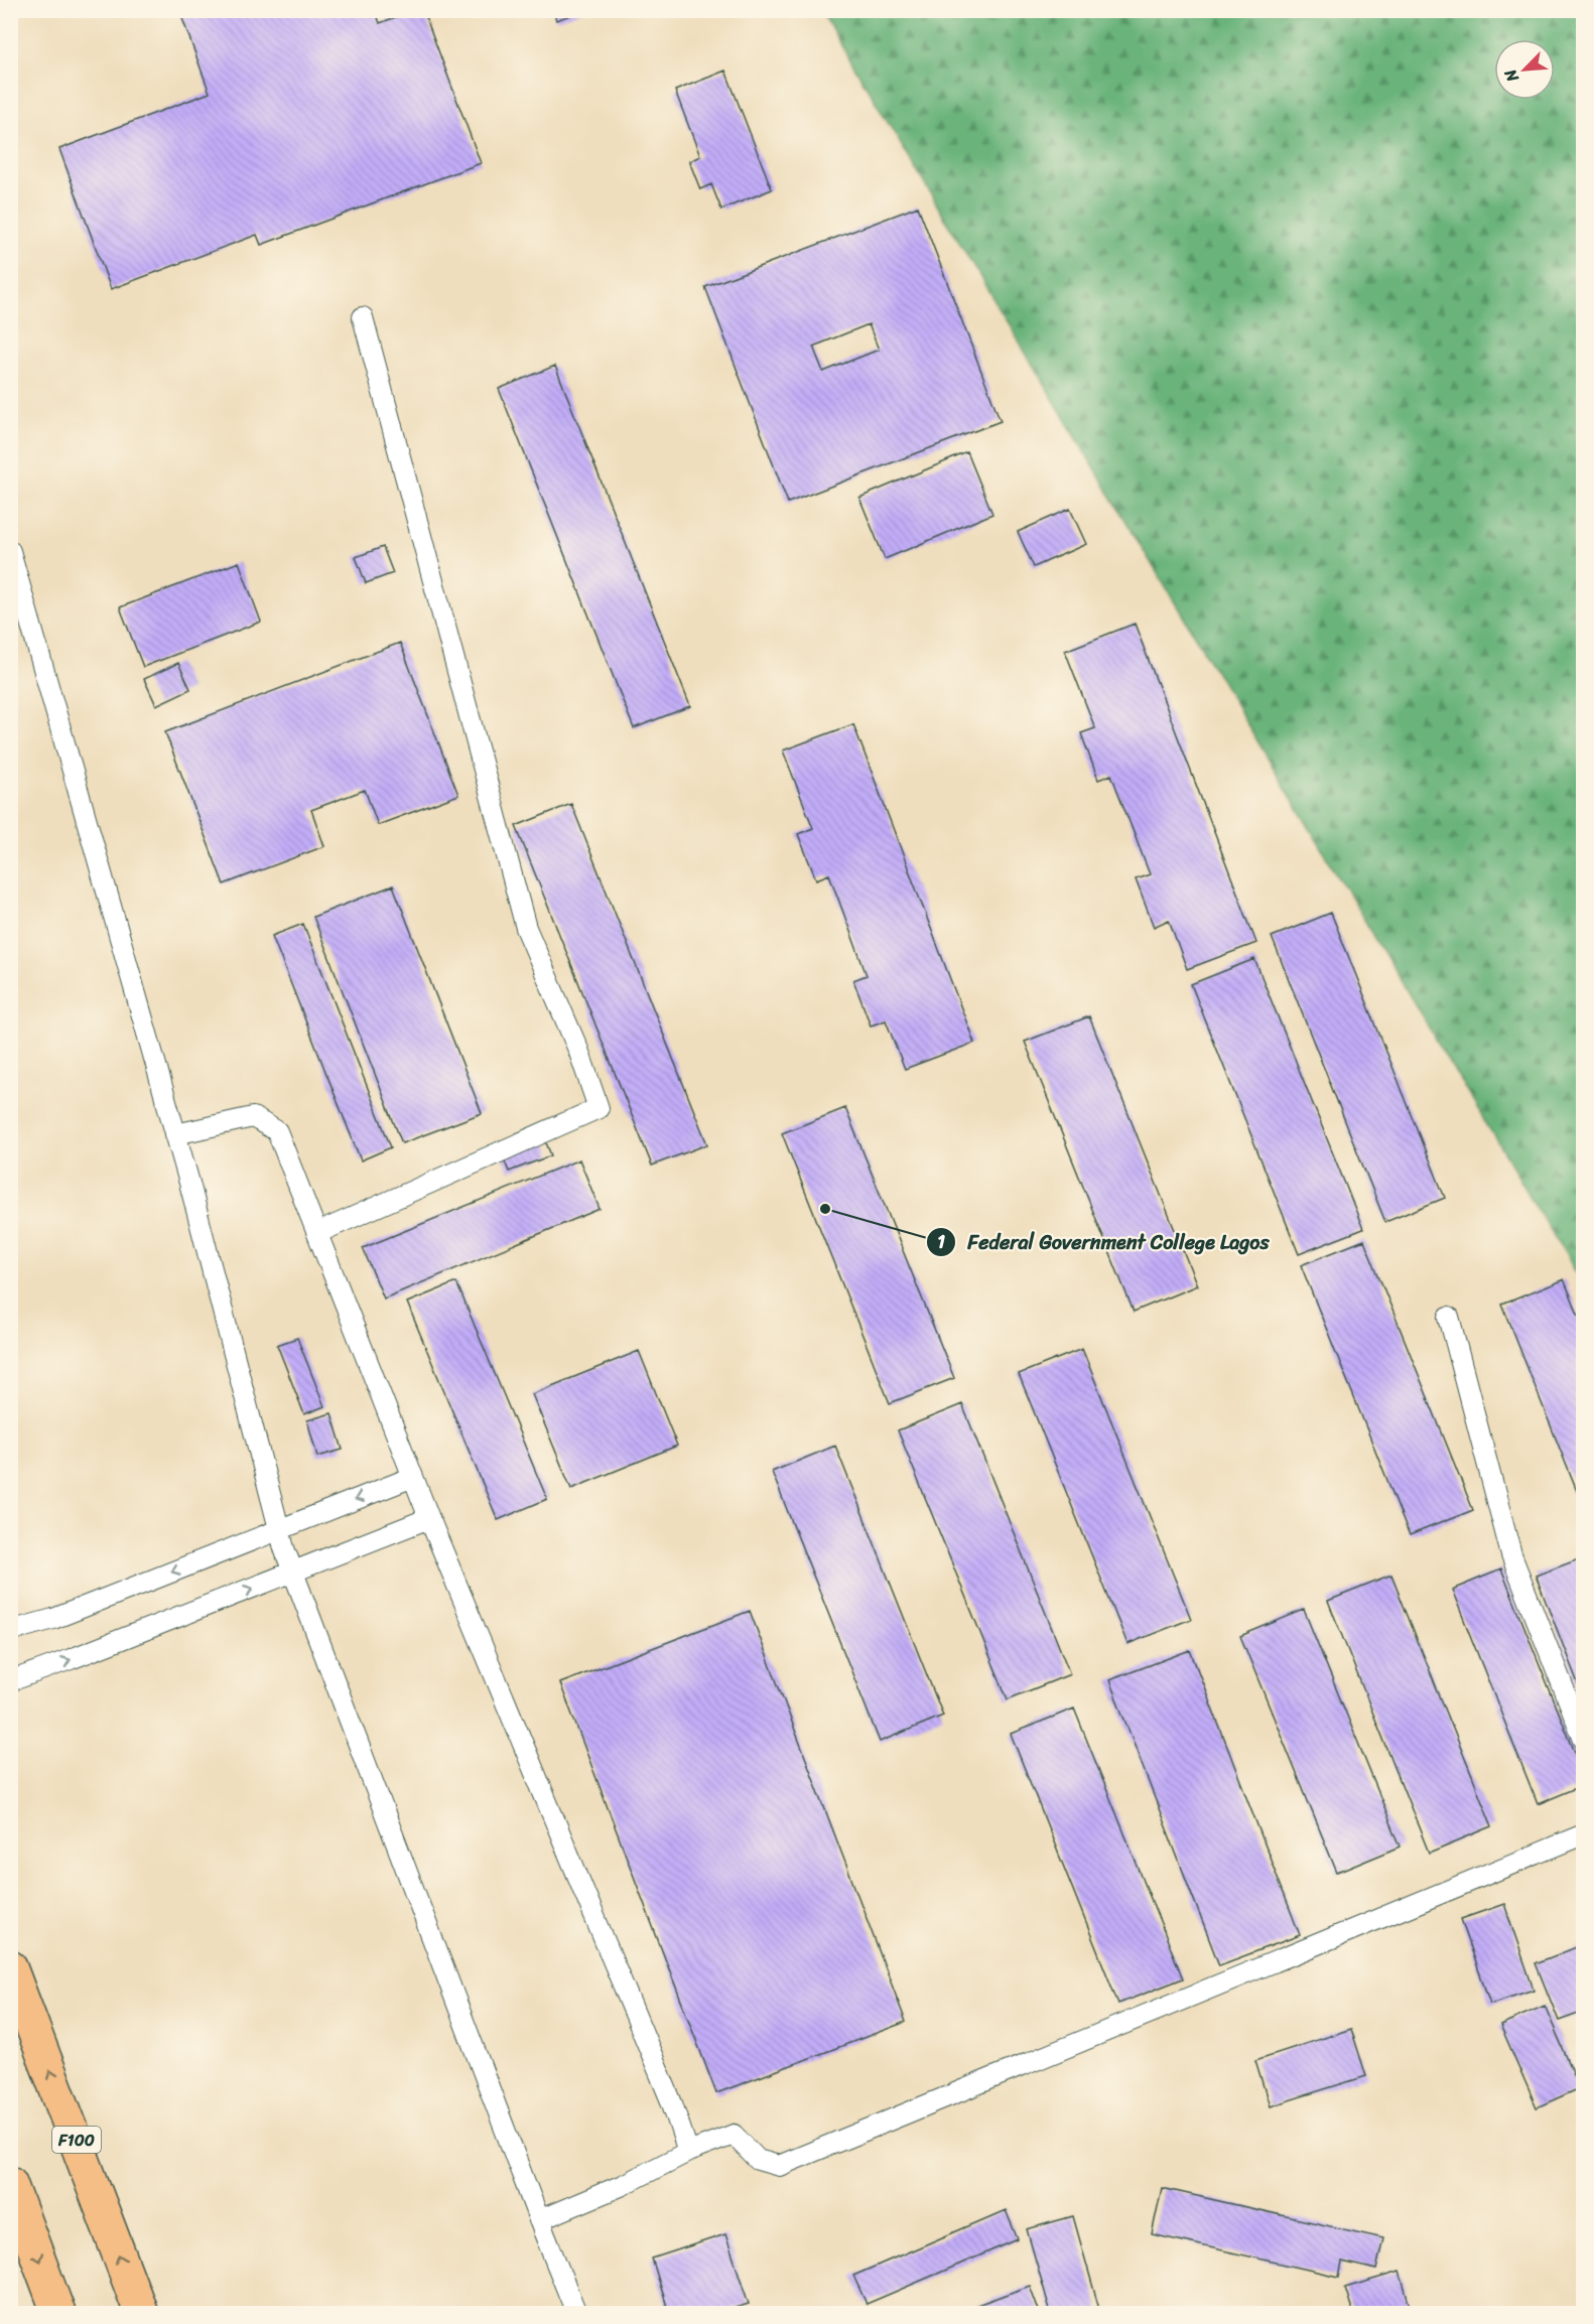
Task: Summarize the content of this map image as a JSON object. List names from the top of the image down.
{
  "streets": {
    "highway": ["F100"]
  },
  "places": ["Federal Government College Lagos"],
  "north": "bottom left"
}
